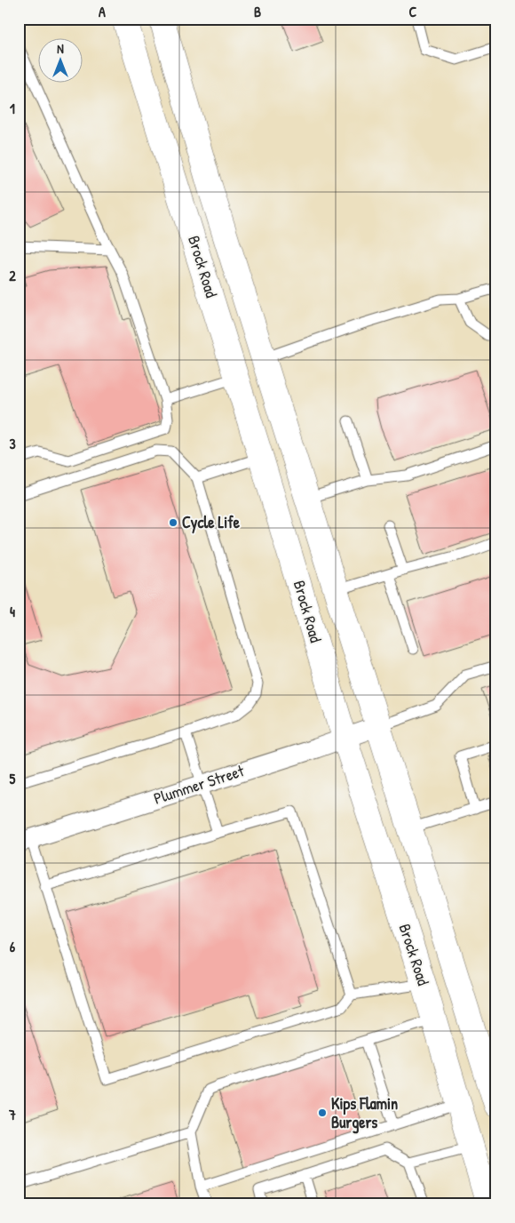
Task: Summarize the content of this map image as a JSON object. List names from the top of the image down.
{
  "streets": {
    "main road": ["Brock Road"],
    "street": ["Plummer Street"]
  },
  "crossings": [
    ["Brock Road", "Plummer Street"]
  ],
  "places": ["Cycle Life", "Kips Flamin Burgers"],
  "north": "top",
  "grid": {
    "columns": ["A", "B", "C"],
    "rows": [
      "1",
      "2",
      "3",
      "4",
      "5",
      "6",
      "7"
    ]
  }
}
